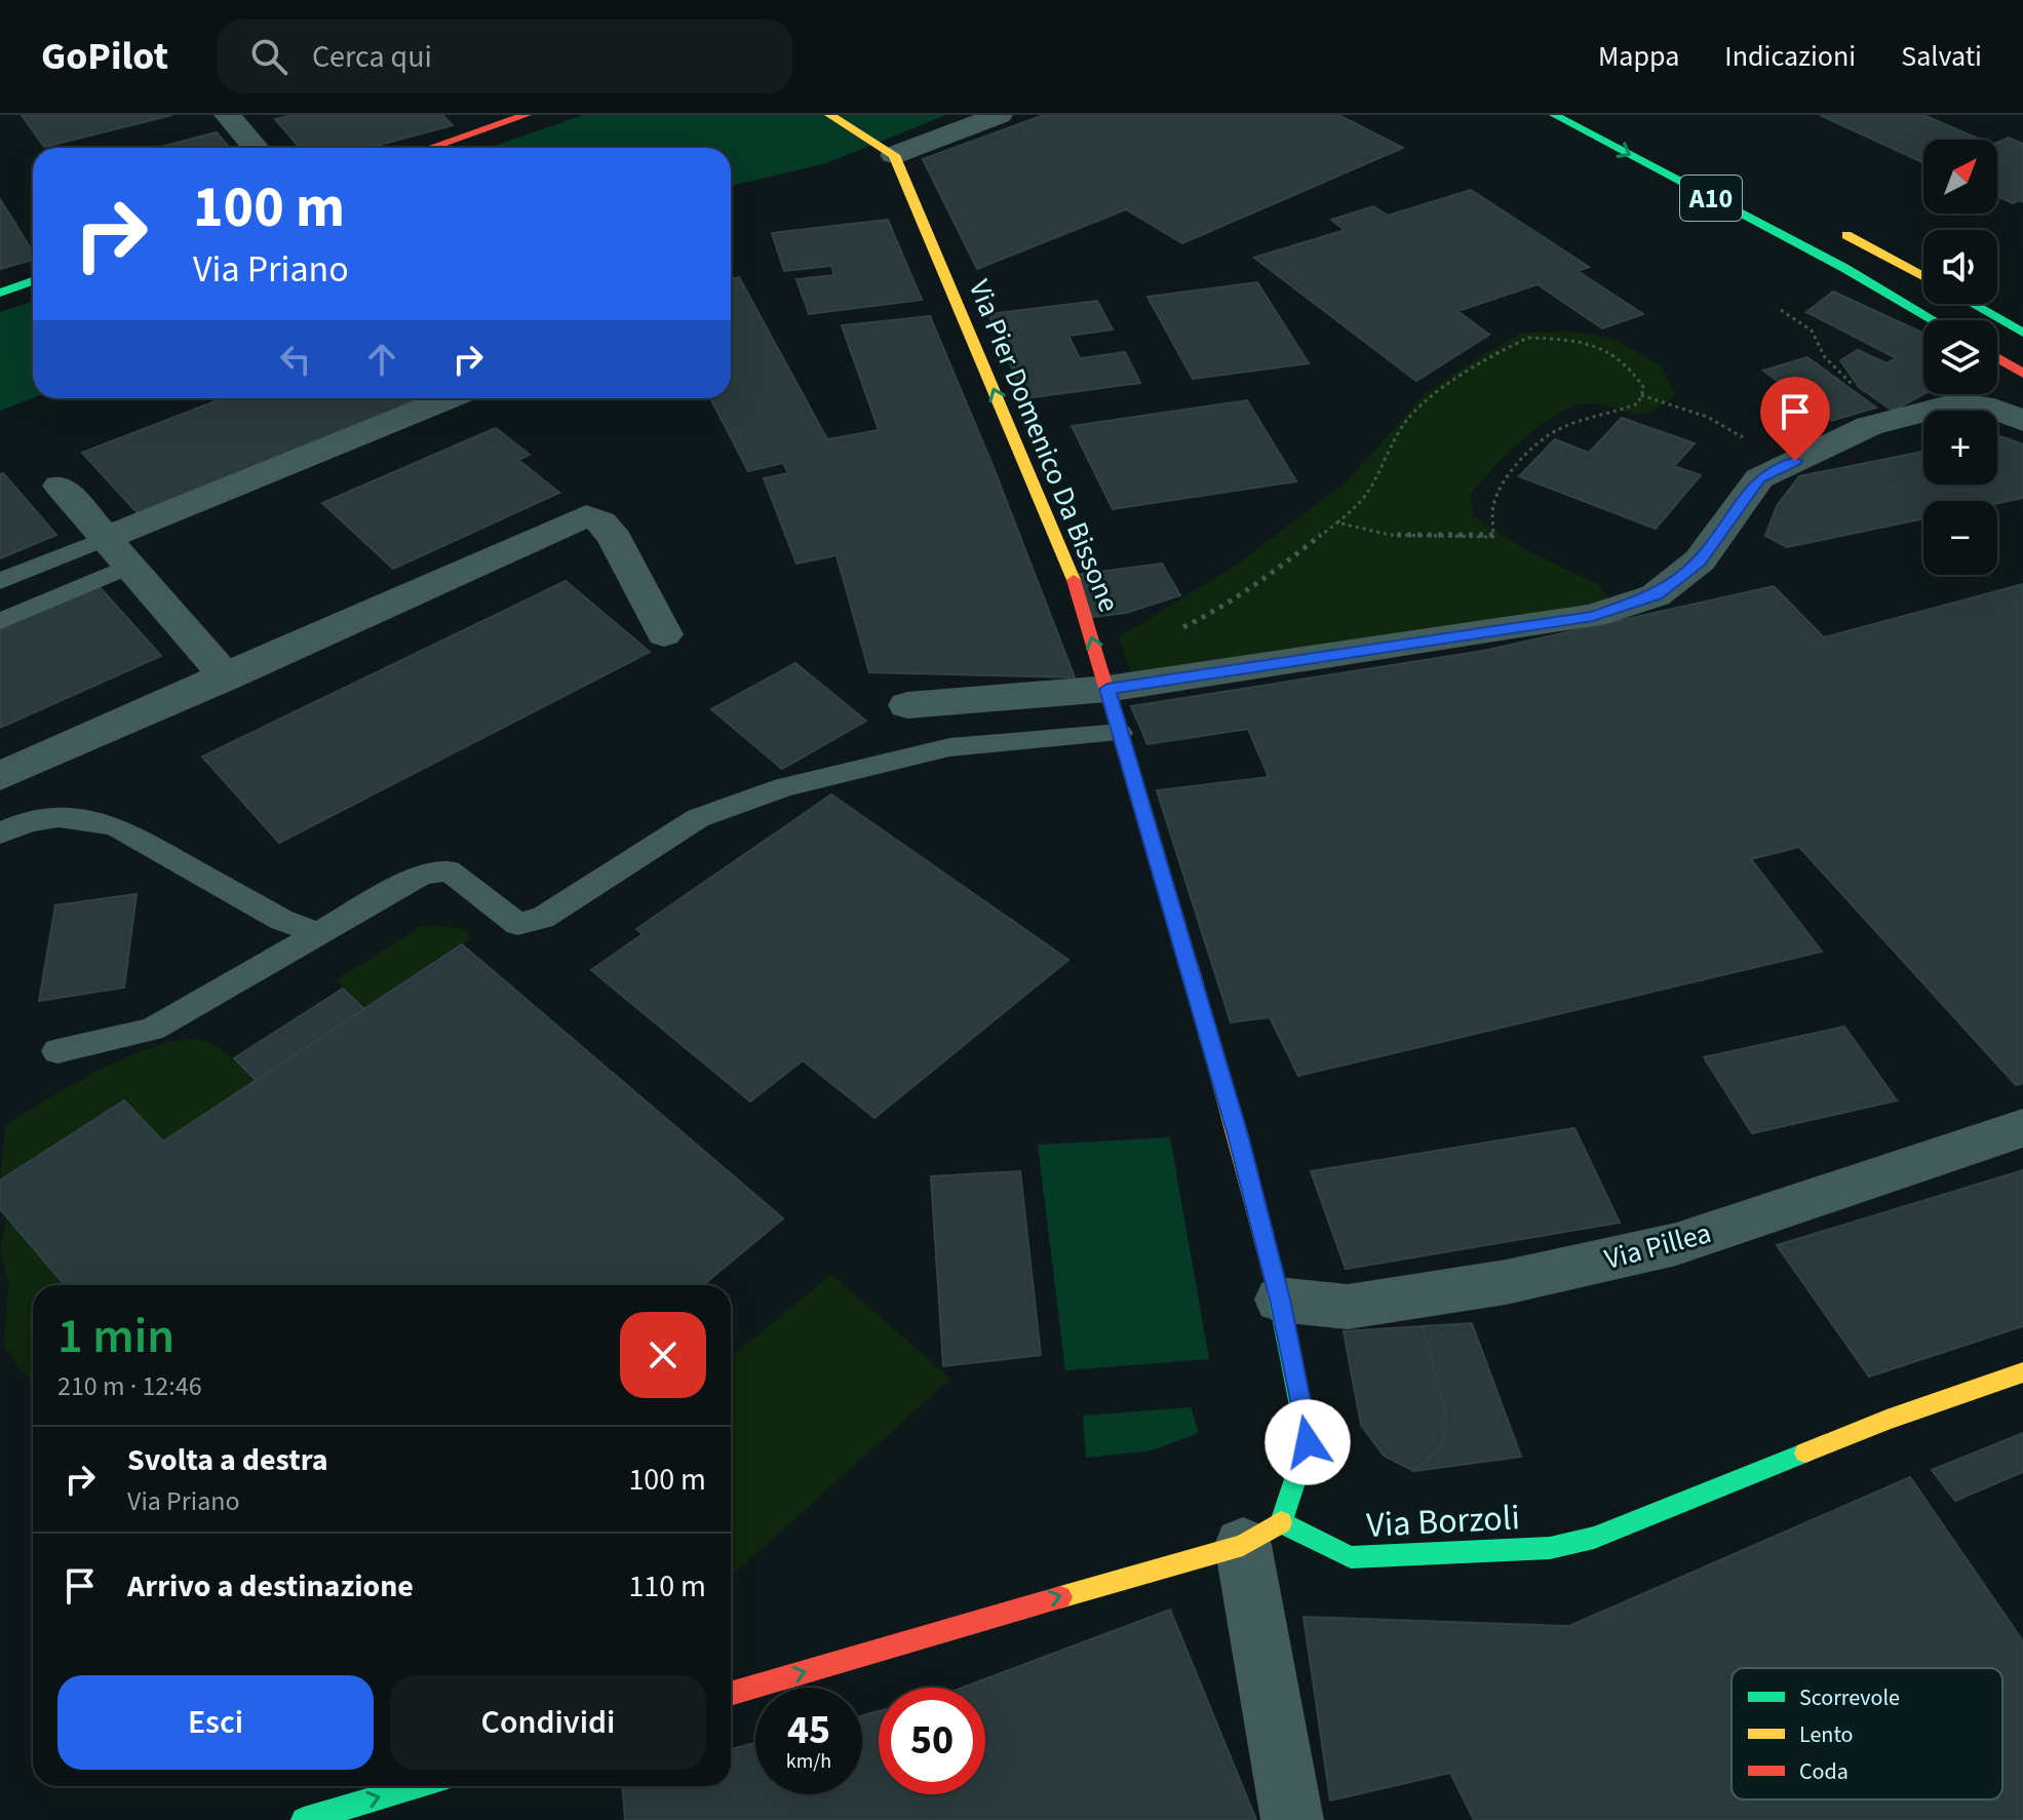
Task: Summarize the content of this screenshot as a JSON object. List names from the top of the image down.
{
  "streets": {
    "main road": ["A10", "Via Pier Domenico Da Bissone", "Via Borzoli"],
    "street": ["Via Pillea"]
  },
  "crossings": [
    ["Via Pier Domenico Da Bissone", "Via Pillea"],
    ["Via Pier Domenico Da Bissone", "Via Borzoli"]
  ],
  "one_way": ["Via Pier Domenico Da Bissone"],
  "legend": ["Scorrevole", "Lento", "Coda"],
  "north": "top right",
  "page": {
    "header": "GoPilot",
    "search": "Cerca qui",
    "nav": ["Mappa", "Indicazioni", "Salvati"],
    "map_buttons": ["+", "−"],
    "turn": ["100 m", "Via Priano"],
    "heading": ["1 min", "210 m · 12:46"],
    "list": [
      {
        "name": "Svolta a destra",
        "note": "Via Priano",
        "value": "100 m"
      },
      {
        "name": "Arrivo a destinazione",
        "value": "110 m"
      }
    ],
    "buttons": ["Esci", "Condividi"],
    "speed": "45 km/h",
    "limit": "50"
  }
}
